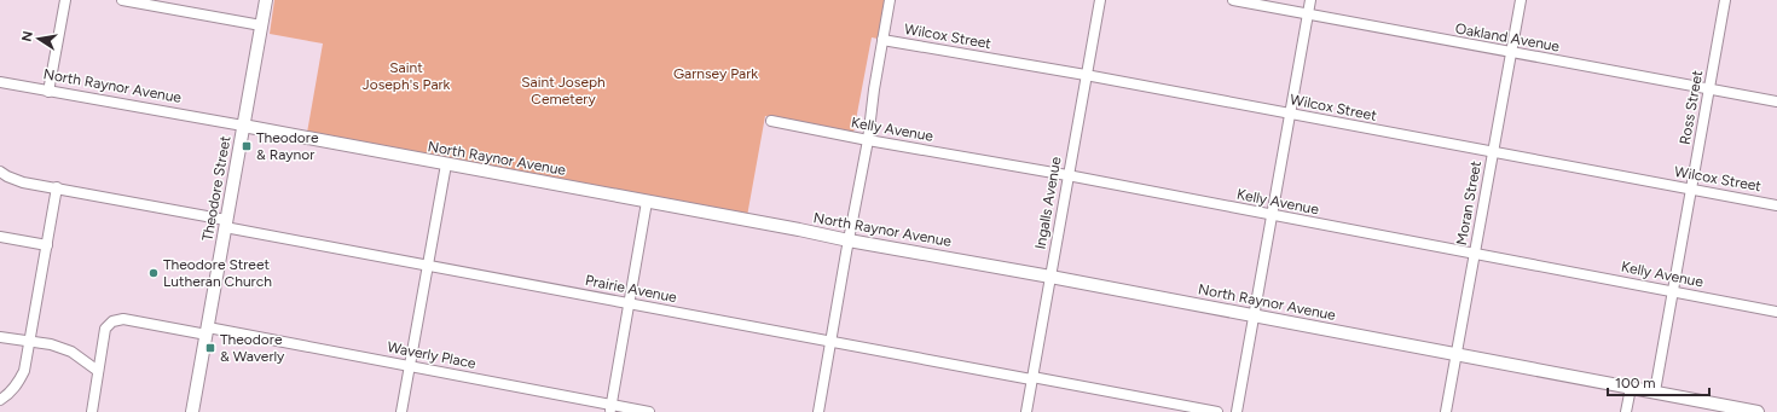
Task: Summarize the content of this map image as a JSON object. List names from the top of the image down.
{
  "streets": {
    "main road": ["North Raynor Avenue", "Theodore Street"],
    "street": [
      "Wilcox Street",
      "Oakland Avenue",
      "Ross Street",
      "Kelly Avenue",
      "Ingalls Avenue",
      "Moran Street",
      "Prairie Avenue",
      "Waverly Place"
    ]
  },
  "crossings": [
    ["Wilcox Street", "Ross Street"],
    ["Wilcox Street", "Ingalls Avenue"],
    ["Wilcox Street", "Moran Street"],
    ["Oakland Avenue", "Ross Street"],
    ["Oakland Avenue", "Moran Street"],
    ["North Raynor Avenue", "Ross Street"],
    ["North Raynor Avenue", "Theodore Street"],
    ["North Raynor Avenue", "Ingalls Avenue"],
    ["North Raynor Avenue", "Moran Street"],
    ["Ross Street", "Kelly Avenue"],
    ["Kelly Avenue", "Ingalls Avenue"],
    ["Kelly Avenue", "Moran Street"],
    ["Theodore Street", "Prairie Avenue"],
    ["Theodore Street", "Waverly Place"],
    ["Ingalls Avenue", "Prairie Avenue"]
  ],
  "parks": ["Saint Joseph's Park", "Garnsey Park", "Saint Joseph Cemetery"],
  "places": {
    "transit": ["Theodore & Raynor", "Theodore & Waverly"],
    "other": ["Theodore Street Lutheran Church"]
  },
  "scale_bar": "100 m",
  "north": "left"
}
